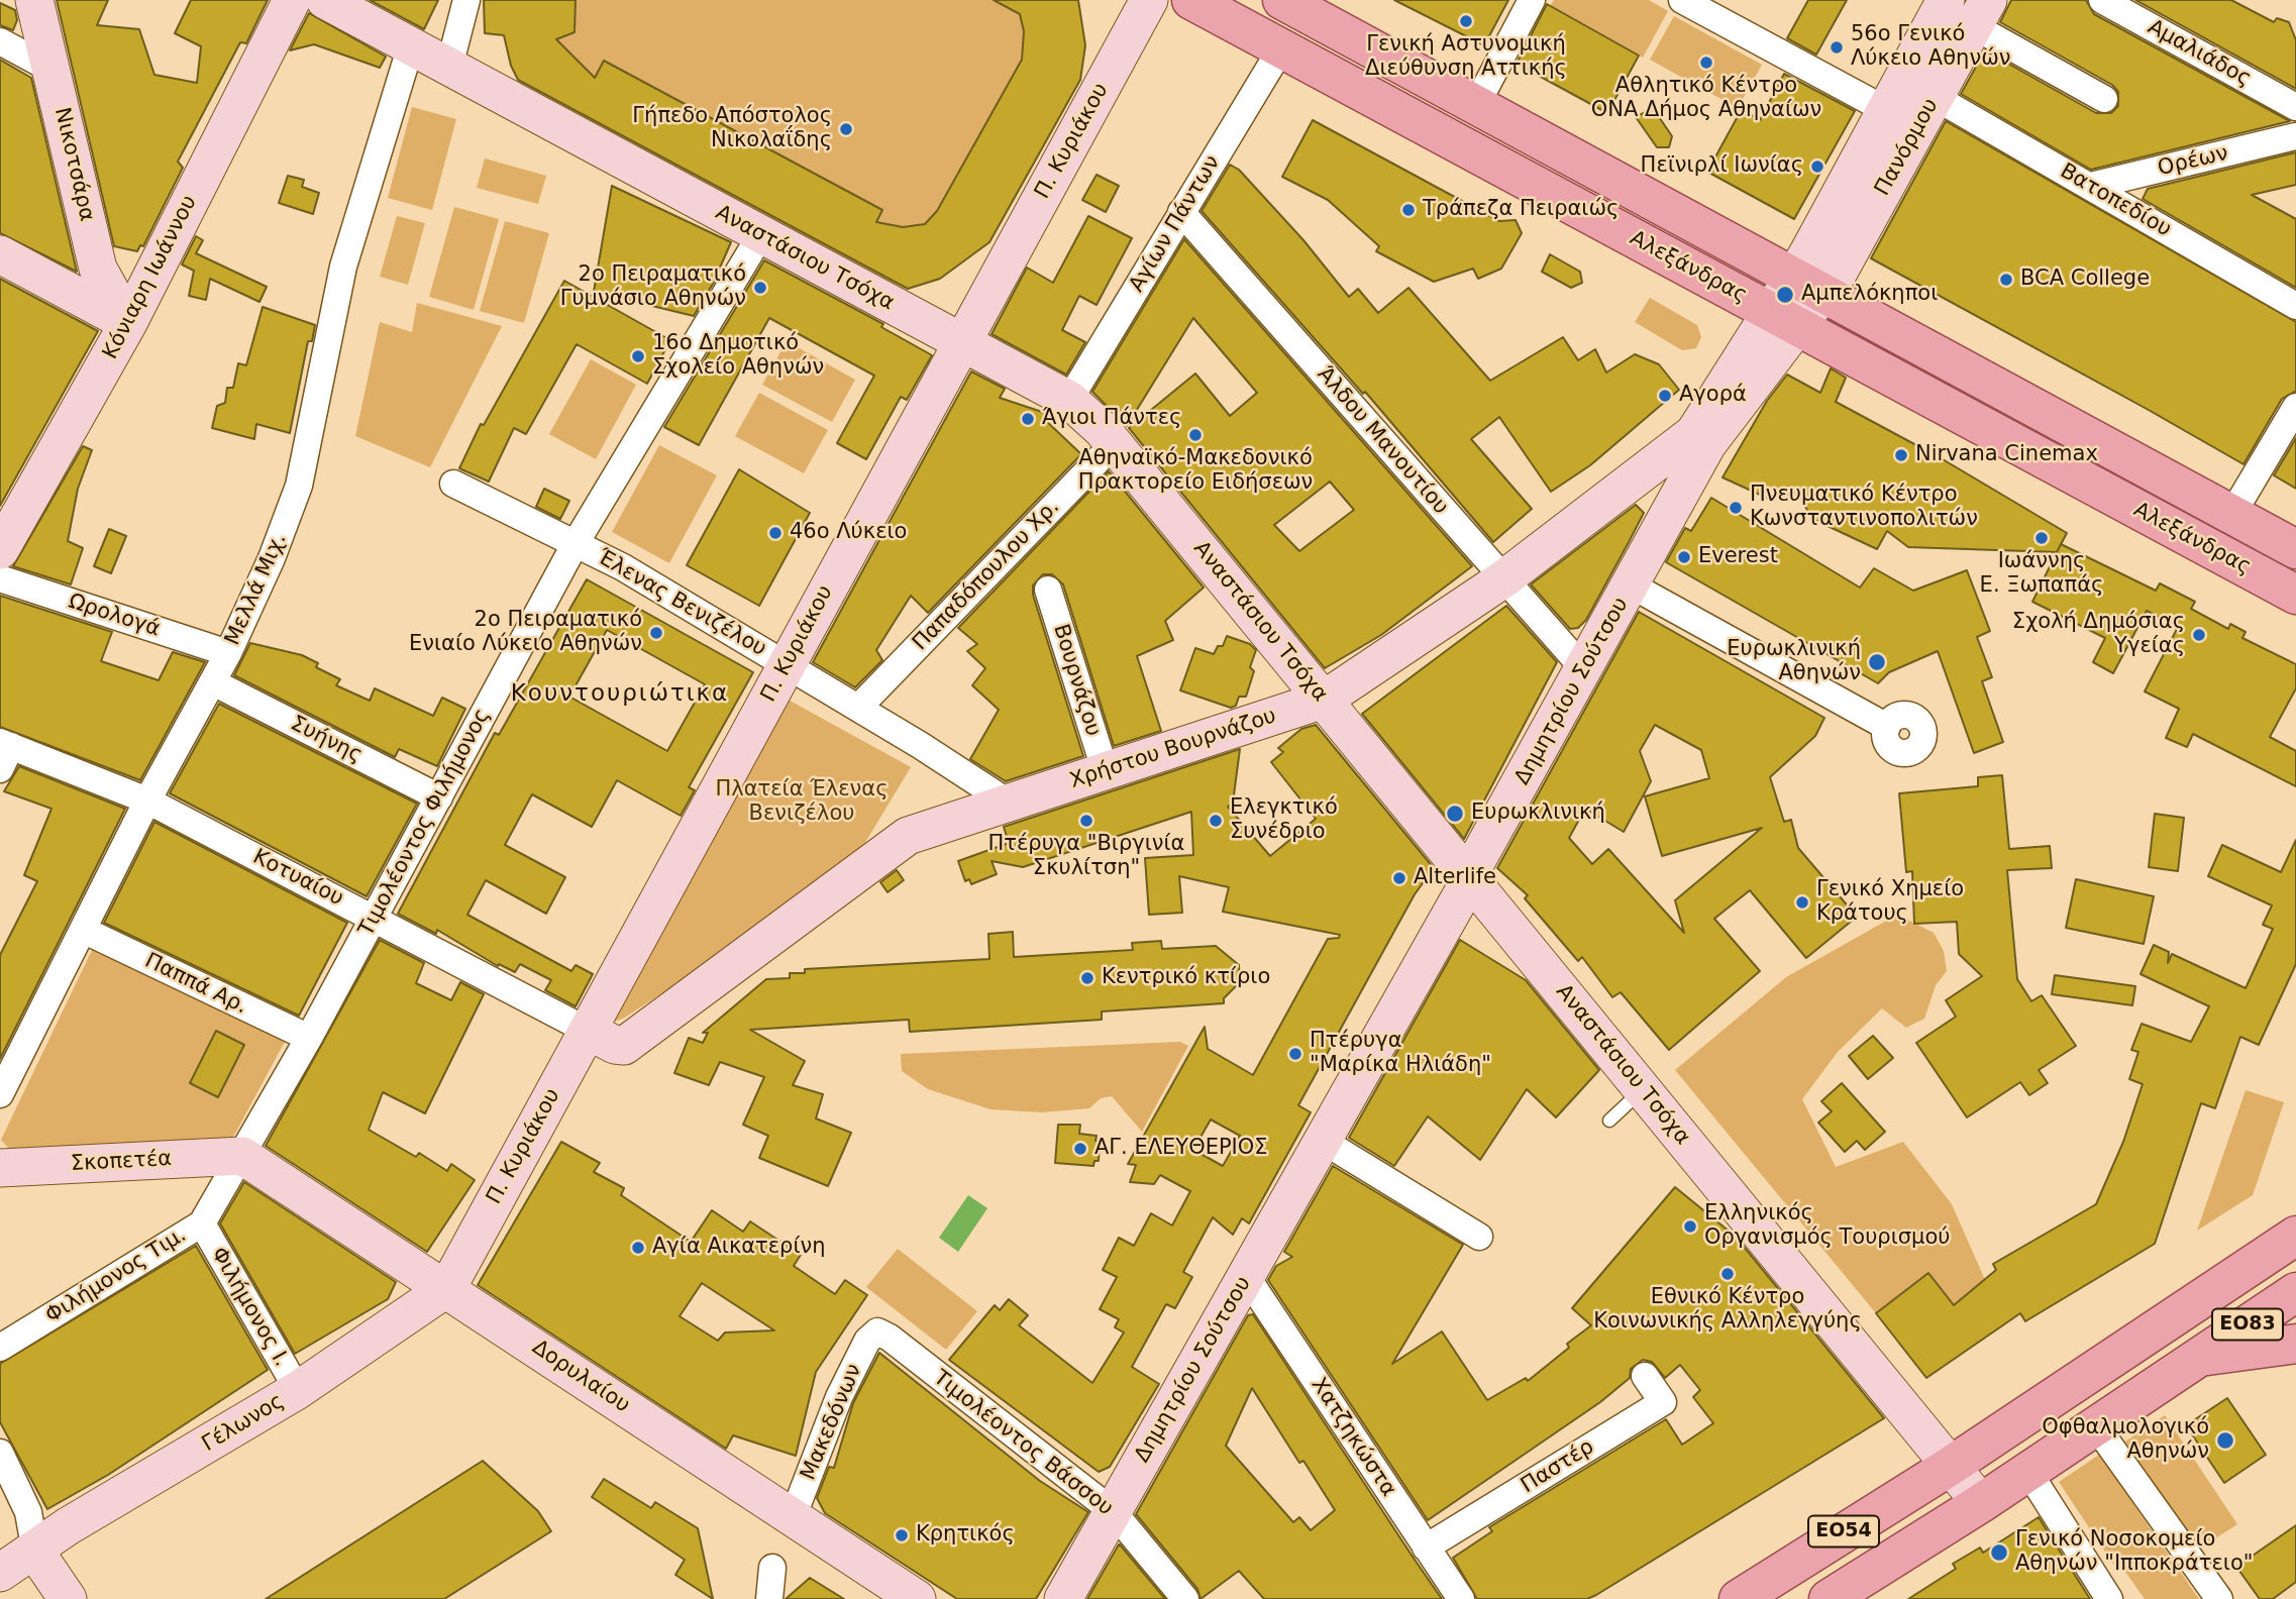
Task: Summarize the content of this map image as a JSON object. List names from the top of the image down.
{
  "streets": {
    "main road": ["Αλεξάνδρας", "ΕΟ83", "ΕΟ54"],
    "street": [
      "Αμαλιάδος",
      "Π. Κυριάκου",
      "Πανόρμου",
      "Ορέων",
      "Νικοτσάρα",
      "Βατοπεδίου",
      "Αγίων Πάντων",
      "Αναστάσιου Τσόχα",
      "Κόνιαρη Ιωάννου",
      "Άλδου Μανουτίου",
      "Παπαδόπουλου Χρ.",
      "Μελλά Μιχ.",
      "Έλενας Βενιζέλου",
      "Ωρολογά",
      "Βουρνάζου",
      "Δημητρίου Σούτσου",
      "Συήνης",
      "Χρήστου Βουρνάζου",
      "Τιμoλέοντος Φιλήμονος",
      "Κοτυαίου",
      "Παππά Αρ.",
      "Σκοπετέα",
      "Φιλήμονος Τιμ.",
      "Φιλήμονος Ι.",
      "Δορυλαίου",
      "Μακεδόνων",
      "Γέλωνος",
      "Χατζηκώστα",
      "Τιμολέοντος Βάσσου",
      "Παστέρ"
    ]
  },
  "crossings": [
    ["Π. Κυριάκου", "Αναστάσιου Τσόχα"],
    ["Π. Κυριάκου", "Έλενας Βενιζέλου"],
    ["Π. Κυριάκου", "Χρήστου Βουρνάζου"],
    ["Π. Κυριάκου", "Κοτυαίου"],
    ["Π. Κυριάκου", "Δορυλαίου"],
    ["Π. Κυριάκου", "Γέλωνος"],
    ["Πανόρμου", "Βατοπεδίου"],
    ["Πανόρμου", "Αλεξάνδρας"],
    ["Πανόρμου", "Χρήστου Βουρνάζου"],
    ["Ορέων", "Βατοπεδίου"],
    ["Νικοτσάρα", "Κόνιαρη Ιωάννου"],
    ["Αγίων Πάντων", "Αναστάσιου Τσόχα"],
    ["Αγίων Πάντων", "Αλεξάνδρας"],
    ["Αγίων Πάντων", "Άλδου Μανουτίου"],
    ["Αναστάσιου Τσόχα", "Παπαδόπουλου Χρ."],
    ["Αναστάσιου Τσόχα", "Μελλά Μιχ."],
    ["Αναστάσιου Τσόχα", "Δημητρίου Σούτσου"],
    ["Αναστάσιου Τσόχα", "Χρήστου Βουρνάζου"],
    ["Αναστάσιου Τσόχα", "Τιμoλέοντος Φιλήμονος"],
    ["Αναστάσιου Τσόχα", "ΕΟ54"],
    ["Αλεξάνδρας", "Δημητρίου Σούτσου"],
    ["Αλεξάνδρας", "Χρήστου Βουρνάζου"],
    ["Άλδου Μανουτίου", "Δημητρίου Σούτσου"],
    ["Άλδου Μανουτίου", "Χρήστου Βουρνάζου"],
    ["Παπαδόπουλου Χρ.", "Έλενας Βενιζέλου"],
    ["Μελλά Μιχ.", "Ωρολογά"],
    ["Μελλά Μιχ.", "Συήνης"],
    ["Μελλά Μιχ.", "Κοτυαίου"],
    ["Μελλά Μιχ.", "Παππά Αρ."],
    ["Έλενας Βενιζέλου", "Χρήστου Βουρνάζου"],
    ["Έλενας Βενιζέλου", "Τιμoλέοντος Φιλήμονος"],
    ["Βουρνάζου", "Χρήστου Βουρνάζου"],
    ["Δημητρίου Σούτσου", "Χρήστου Βουρνάζου"],
    ["Δημητρίου Σούτσου", "Χατζηκώστα"],
    ["Δημητρίου Σούτσου", "Τιμολέοντος Βάσσου"],
    ["Συήνης", "Τιμoλέοντος Φιλήμονος"],
    ["Χρήστου Βουρνάζου", "Κοτυαίου"],
    ["Τιμoλέοντος Φιλήμονος", "Κοτυαίου"],
    ["Τιμoλέοντος Φιλήμονος", "Παππά Αρ."],
    ["Τιμoλέοντος Φιλήμονος", "Σκοπετέα"],
    ["Τιμoλέοντος Φιλήμονος", "Φιλήμονος Τιμ."],
    ["Τιμoλέοντος Φιλήμονος", "Δορυλαίου"],
    ["Σκοπετέα", "Φιλήμονος Τιμ."],
    ["Σκοπετέα", "Δορυλαίου"],
    ["Φιλήμονος Τιμ.", "Φιλήμονος Ι."],
    ["Φιλήμονος Τιμ.", "Δορυλαίου"],
    ["Φιλήμονος Ι.", "Γέλωνος"],
    ["ΕΟ83", "ΕΟ54"],
    ["Δορυλαίου", "Μακεδόνων"],
    ["Δορυλαίου", "Γέλωνος"],
    ["Μακεδόνων", "Τιμολέοντος Βάσσου"],
    ["Χατζηκώστα", "Παστέρ"]
  ],
  "districts": ["Κουντουριώτικα"],
  "parks": ["Πλατεία Έλενας Βενιζέλου"],
  "places": [
    "Γενική Αστυνομική Διεύθυνση Αττικής",
    "56ο Γενικό Λύκειο Αθηνών",
    "Αθλητικό Κέντρο ΟΝΑ Δήμος Αθηναίων",
    "Γήπεδο Απόστολος Νικολαΐδης",
    "Πεϊνιρλί Ιωνίας",
    "Τράπεζα Πειραιώς",
    "BCA College",
    "2ο Πειραματικό Γυμνάσιο Αθηνών",
    "Αμπελόκηποι",
    "16ο Δημοτικό Σχολείο Αθηνών",
    "Αγορά",
    "Άγιοι Πάντες",
    "Αθηναϊκό-Μακεδονικό Πρακτορείο Ειδήσεων",
    "Nirvana Cinemax",
    "Πνευματικό Κέντρο Κωνσταντινοπολιτών",
    "46o Λύκειο",
    "Ιωάννης Ε. Ξωπαπάς",
    "Everest",
    "2ο Πειραματικό Ενιαίο Λύκειο Αθηνών",
    "Σχολή Δημόσιας Υγείας",
    "Ευρωκλινική Αθηνών",
    "Ευρωκλινική",
    "Πτέρυγα \"Βιργινία Σκυλίτση\"",
    "Ελεγκτικό Συνέδριο",
    "Alterlife",
    "Γενικό Χημείο Κράτους",
    "Κεντρικό κτίριο",
    "Πτέρυγα \"Μαρίκα Ηλιάδη\"",
    "ΑΓ. ΕΛΕΥΘΕΡΙΟΣ",
    "Ελληνικός Οργανισμός Τουρισμού",
    "Αγία Αικατερίνη",
    "Εθνικό Κέντρο Κοινωνικής Αλληλεγγύης",
    "Οφθαλμολογικό Αθηνών",
    "Κρητικός",
    "Γενικό Νοσοκομείο Αθηνών \"Ιπποκράτειο\""
  ]
}
